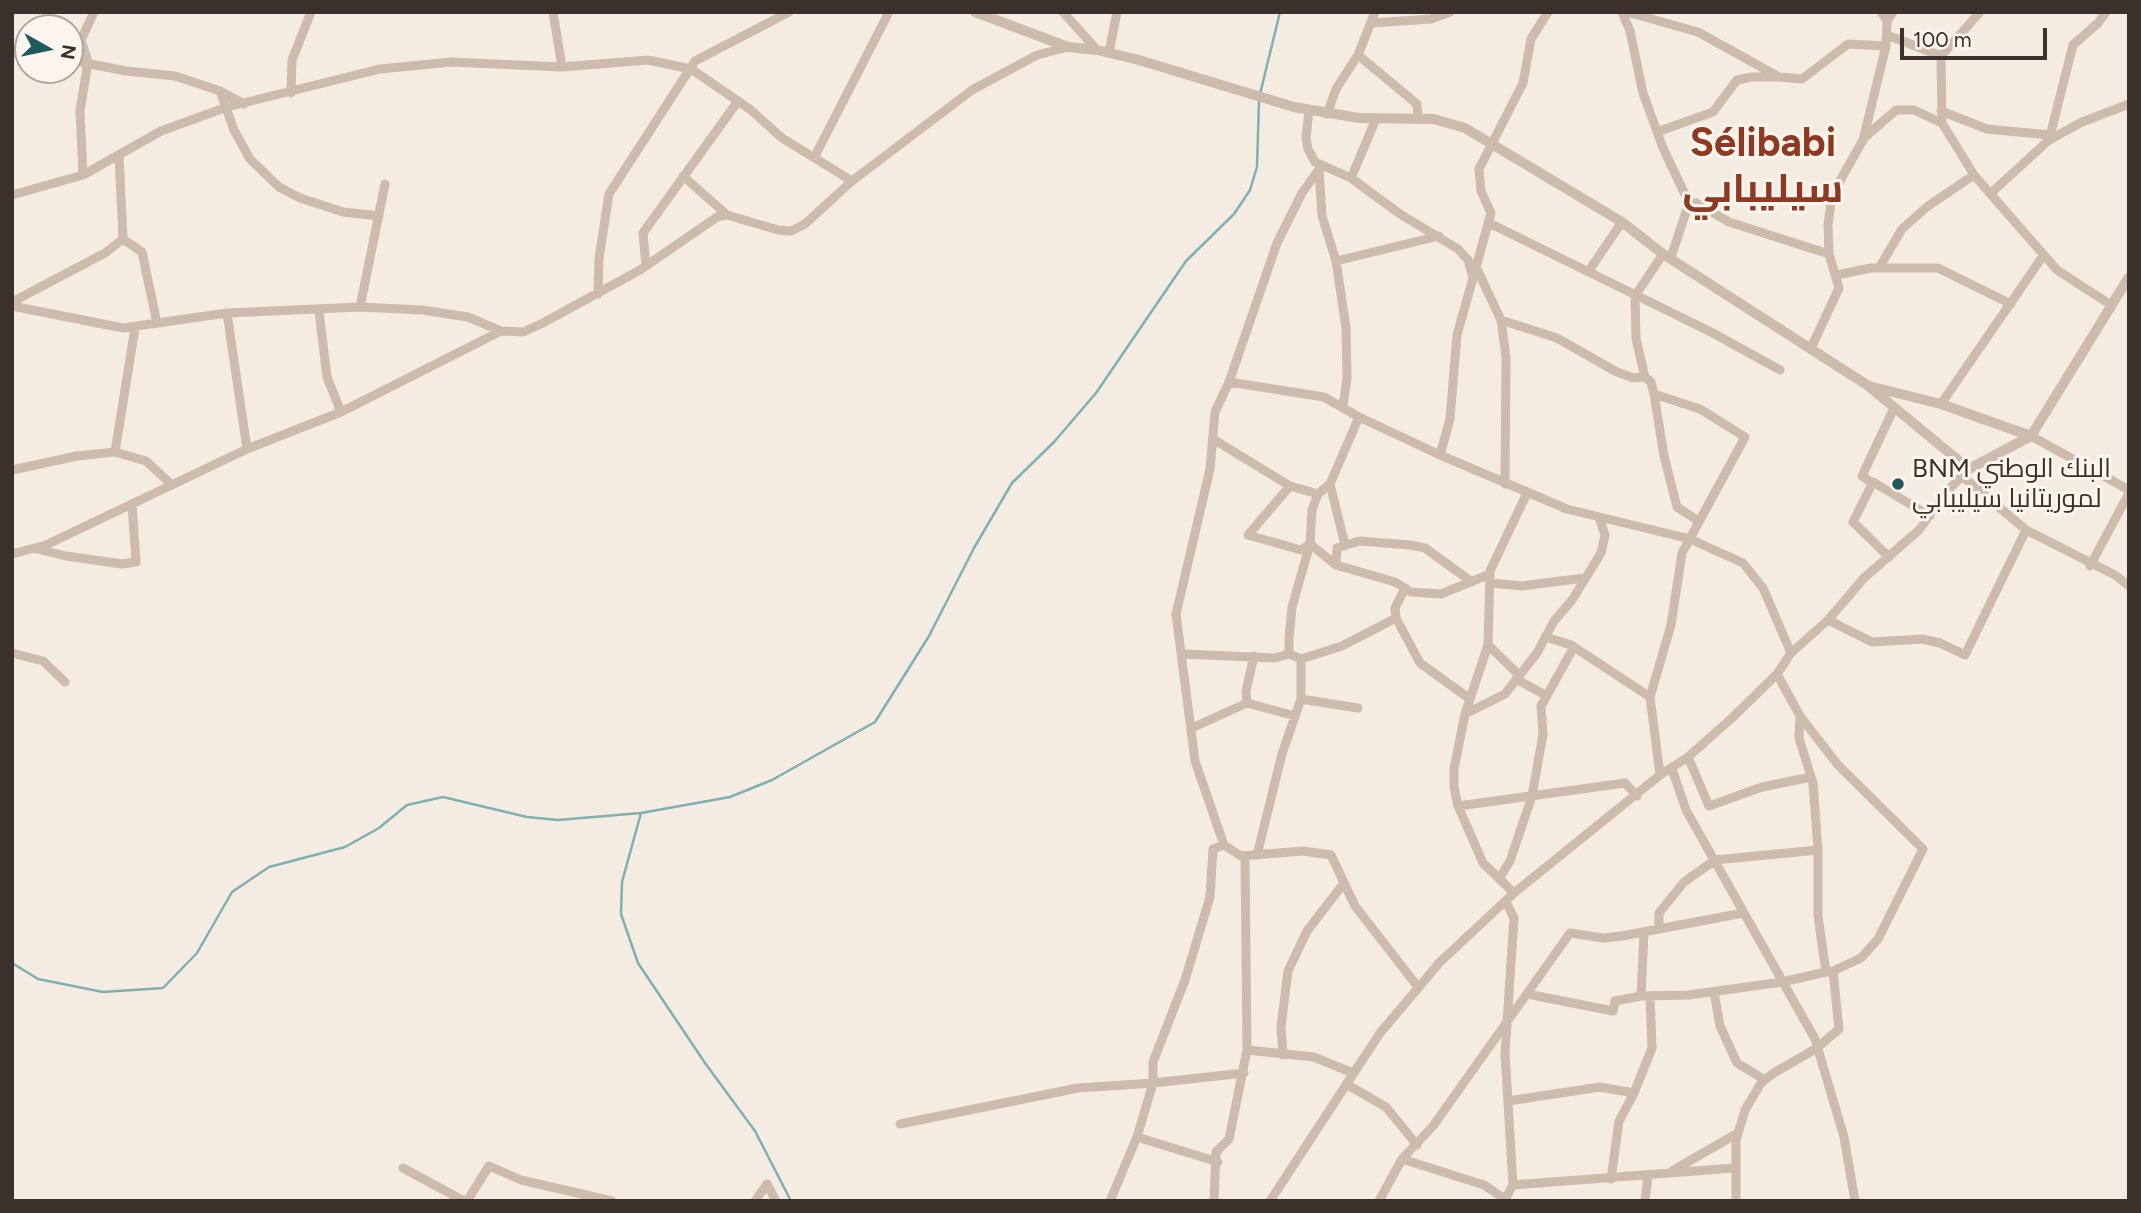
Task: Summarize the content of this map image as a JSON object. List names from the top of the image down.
{
  "districts": ["Sélibabi سيليبابي"],
  "places": ["BNM البنك الوطني لموريتانيا سيليبابي"],
  "scale_bar": "100 m",
  "north": "right"
}
